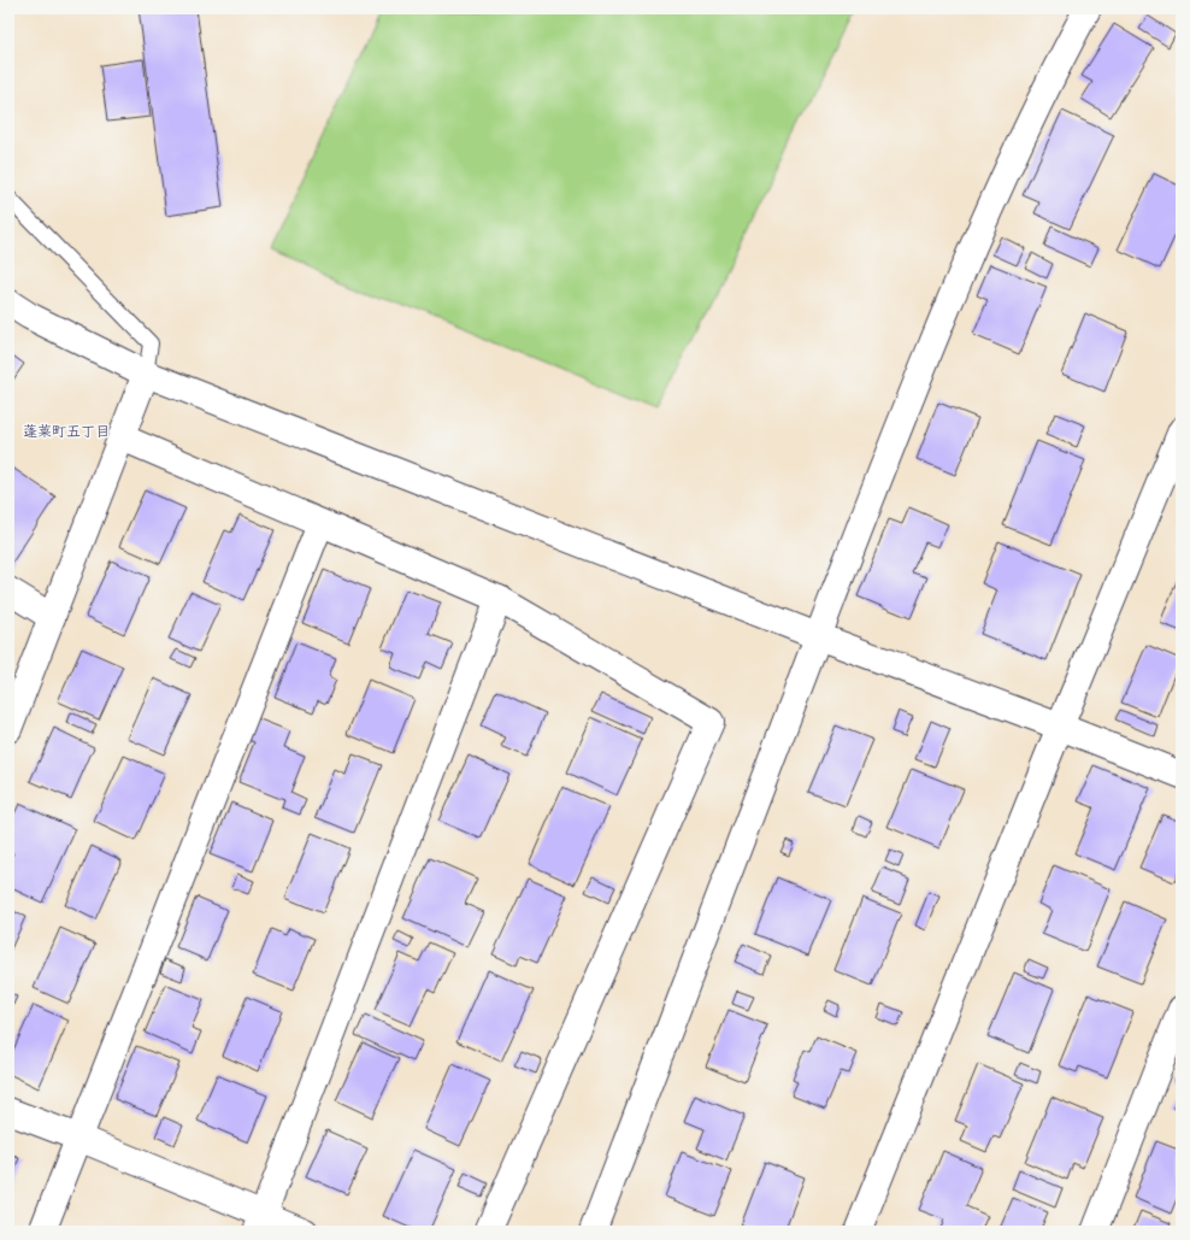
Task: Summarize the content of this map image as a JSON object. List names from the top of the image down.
{
  "districts": ["蓬莱町五丁目"]
}
